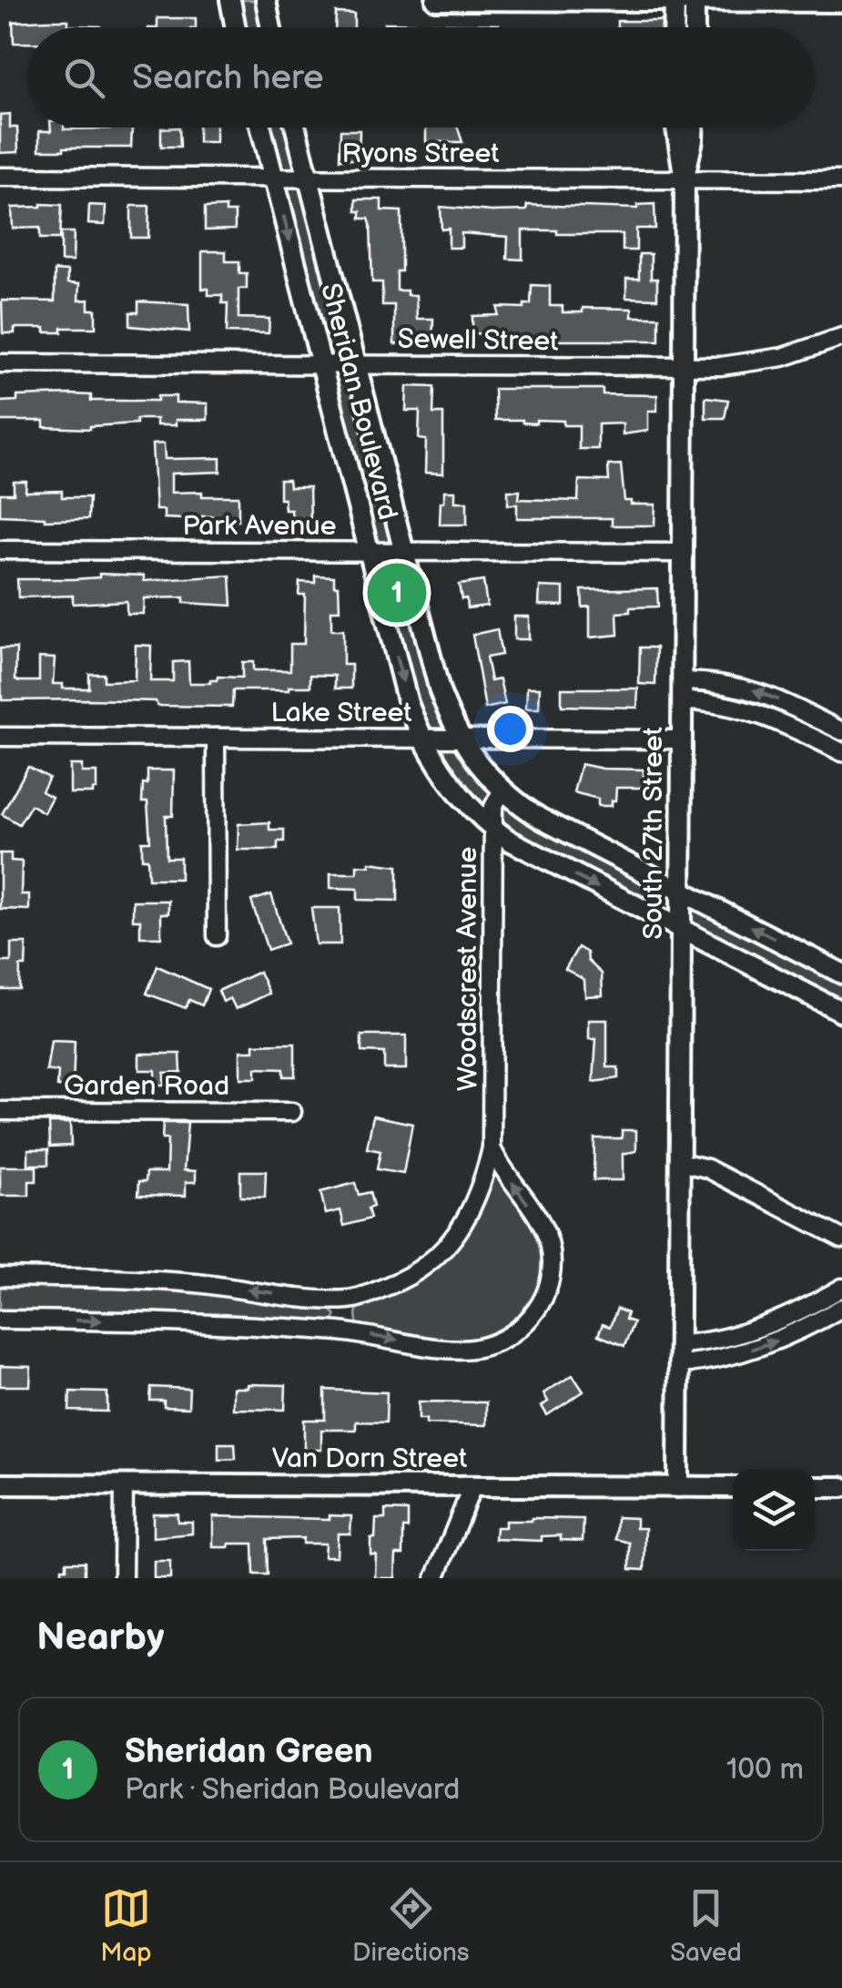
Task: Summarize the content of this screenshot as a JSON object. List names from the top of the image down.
{
  "streets": {
    "main road": ["Sheridan Boulevard", "South 27th Street", "Van Dorn Street"],
    "street": [
      "Ryons Street",
      "Sewell Street",
      "Park Avenue",
      "Lake Street",
      "Woodscrest Avenue",
      "Garden Road"
    ]
  },
  "crossings": [
    ["Ryons Street", "Sheridan Boulevard"],
    ["Ryons Street", "South 27th Street"],
    ["Sewell Street", "Sheridan Boulevard"],
    ["Sewell Street", "South 27th Street"],
    ["Sheridan Boulevard", "Park Avenue"],
    ["Sheridan Boulevard", "Lake Street"],
    ["Sheridan Boulevard", "South 27th Street"],
    ["Sheridan Boulevard", "Woodscrest Avenue"],
    ["Park Avenue", "South 27th Street"],
    ["Lake Street", "South 27th Street"],
    ["South 27th Street", "Van Dorn Street"]
  ],
  "page": {
    "search": "Search here",
    "pins": "1",
    "heading": "Nearby",
    "list": [
      {
        "mark": "1",
        "name": "Sheridan Green",
        "note": "Park · Sheridan Boulevard",
        "value": "100 m"
      }
    ],
    "nav": ["Map", "Directions", "Saved"]
  }
}
